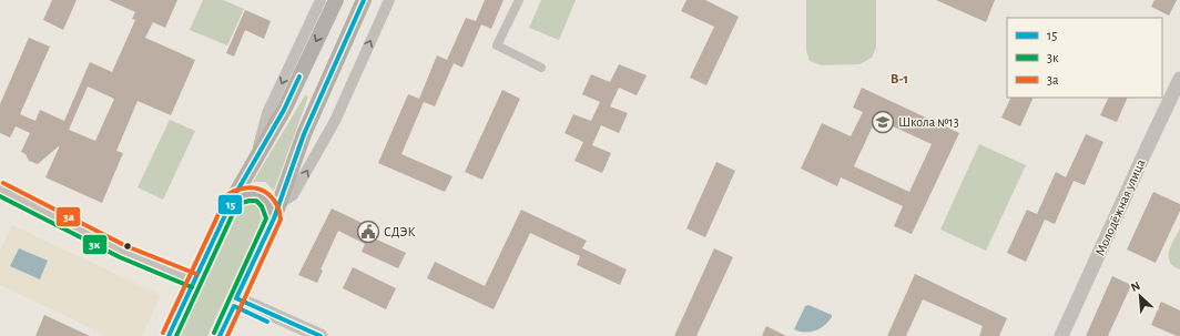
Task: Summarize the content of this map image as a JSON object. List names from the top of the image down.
{
  "streets": {
    "street": ["Молодёжная улица"]
  },
  "districts": ["В-1"],
  "places": {
    "school or university": ["Школа №13"],
    "public building": ["СДЭК"]
  },
  "lines": ["transit line 15", "transit line 3а", "transit line 3к"],
  "legend": ["15", "3к", "3а"],
  "north": "top left"
}
